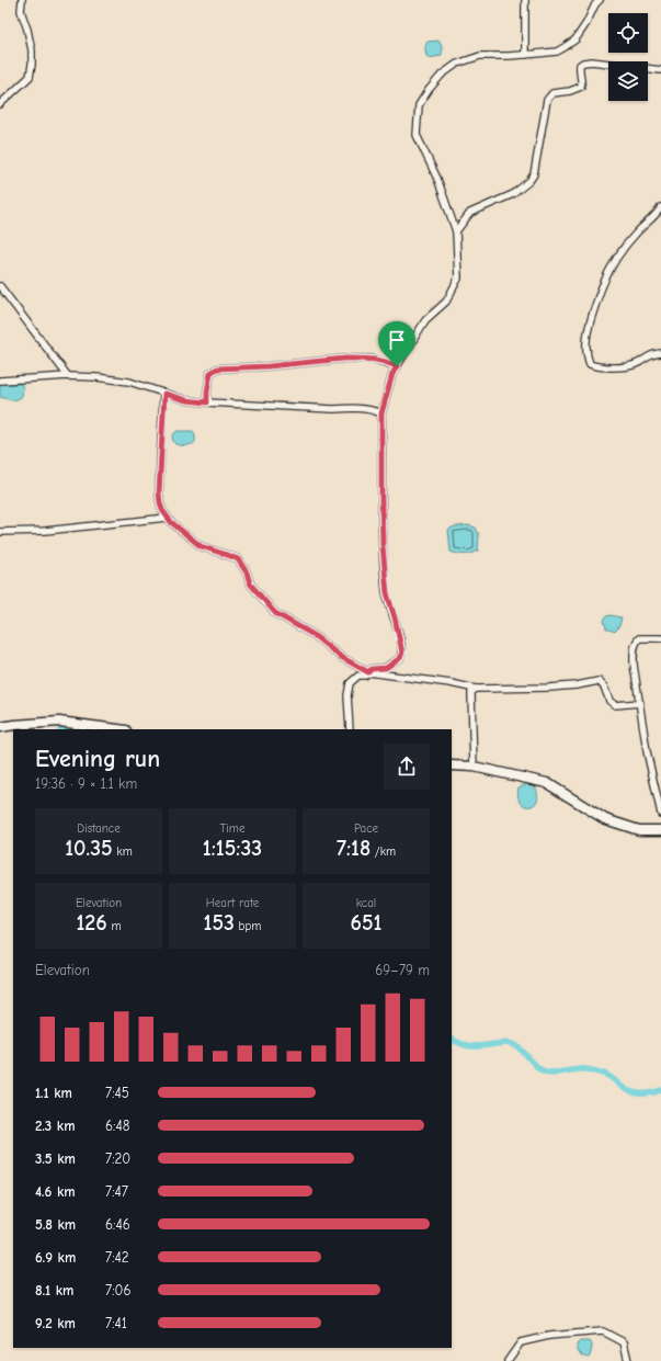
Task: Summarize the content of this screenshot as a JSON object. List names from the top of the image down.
{
  "page": {
    "heading": ["Evening run", "19:36 · 9 × 1.1 km"],
    "stats": [
      ["Distance", "10.35 km"],
      ["Time", "1:15:33"],
      ["Pace", "7:18 /km"],
      ["Elevation", "126 m"],
      ["Heart rate", "153 bpm"],
      ["kcal", "651"]
    ],
    "chart": ["Elevation", "69–79 m"],
    "list": [
      {
        "name": "1.1 km",
        "note": "7:45"
      },
      {
        "name": "2.3 km",
        "note": "6:48"
      },
      {
        "name": "3.5 km",
        "note": "7:20"
      },
      {
        "name": "4.6 km",
        "note": "7:47"
      },
      {
        "name": "5.8 km",
        "note": "6:46"
      },
      {
        "name": "6.9 km",
        "note": "7:42"
      },
      {
        "name": "8.1 km",
        "note": "7:06"
      },
      {
        "name": "9.2 km",
        "note": "7:41"
      }
    ]
  }
}
